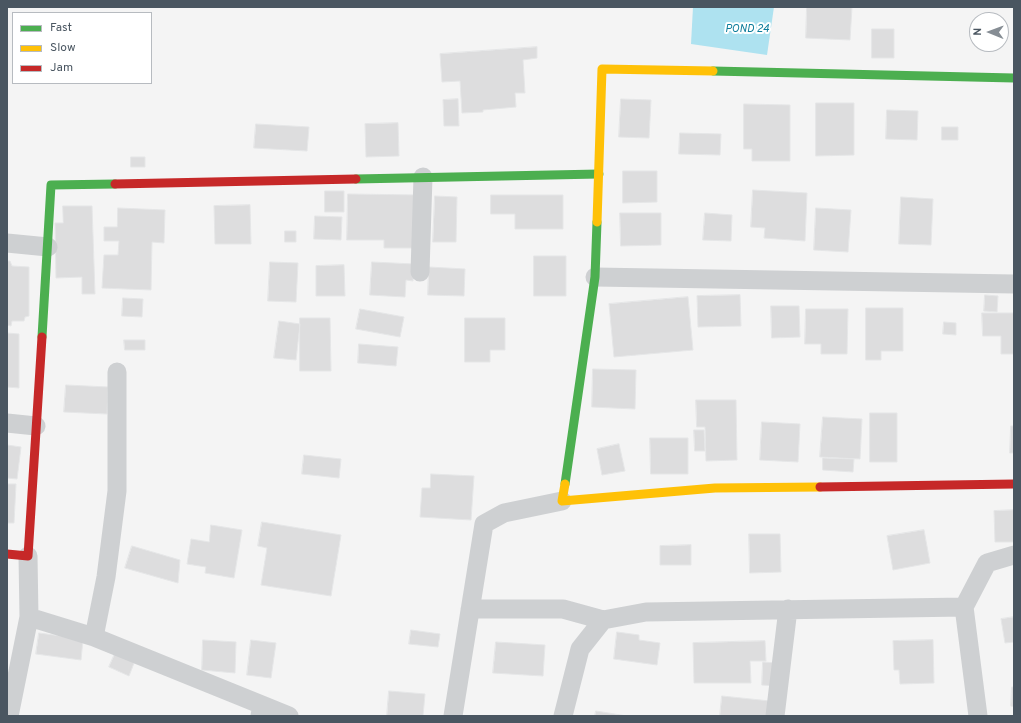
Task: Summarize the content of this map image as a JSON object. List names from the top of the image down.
{
  "water": ["POND 24"],
  "legend": ["Fast", "Slow", "Jam"],
  "north": "left"
}
